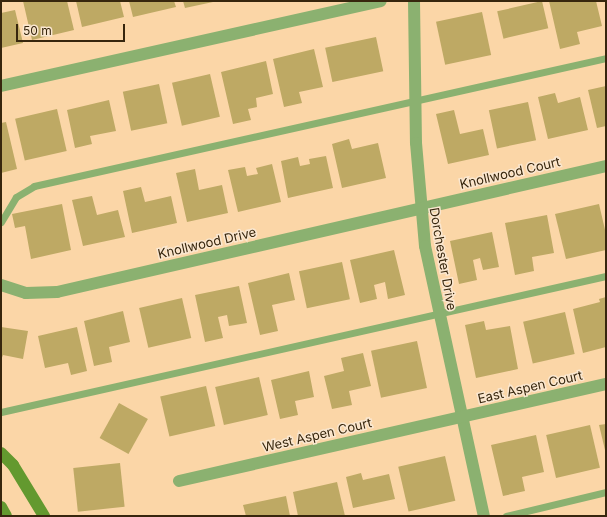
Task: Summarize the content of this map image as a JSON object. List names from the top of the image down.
{
  "streets": {
    "street": [
      "Knollwood Court",
      "Knollwood Drive",
      "Dorchester Drive",
      "East Aspen Court",
      "West Aspen Court"
    ]
  },
  "crossings": [
    ["Knollwood Court", "Knollwood Drive"],
    ["Knollwood Court", "Dorchester Drive"],
    ["Knollwood Drive", "Dorchester Drive"],
    ["Dorchester Drive", "East Aspen Court"],
    ["Dorchester Drive", "West Aspen Court"],
    ["East Aspen Court", "West Aspen Court"]
  ],
  "scale_bar": "50 m"
}
